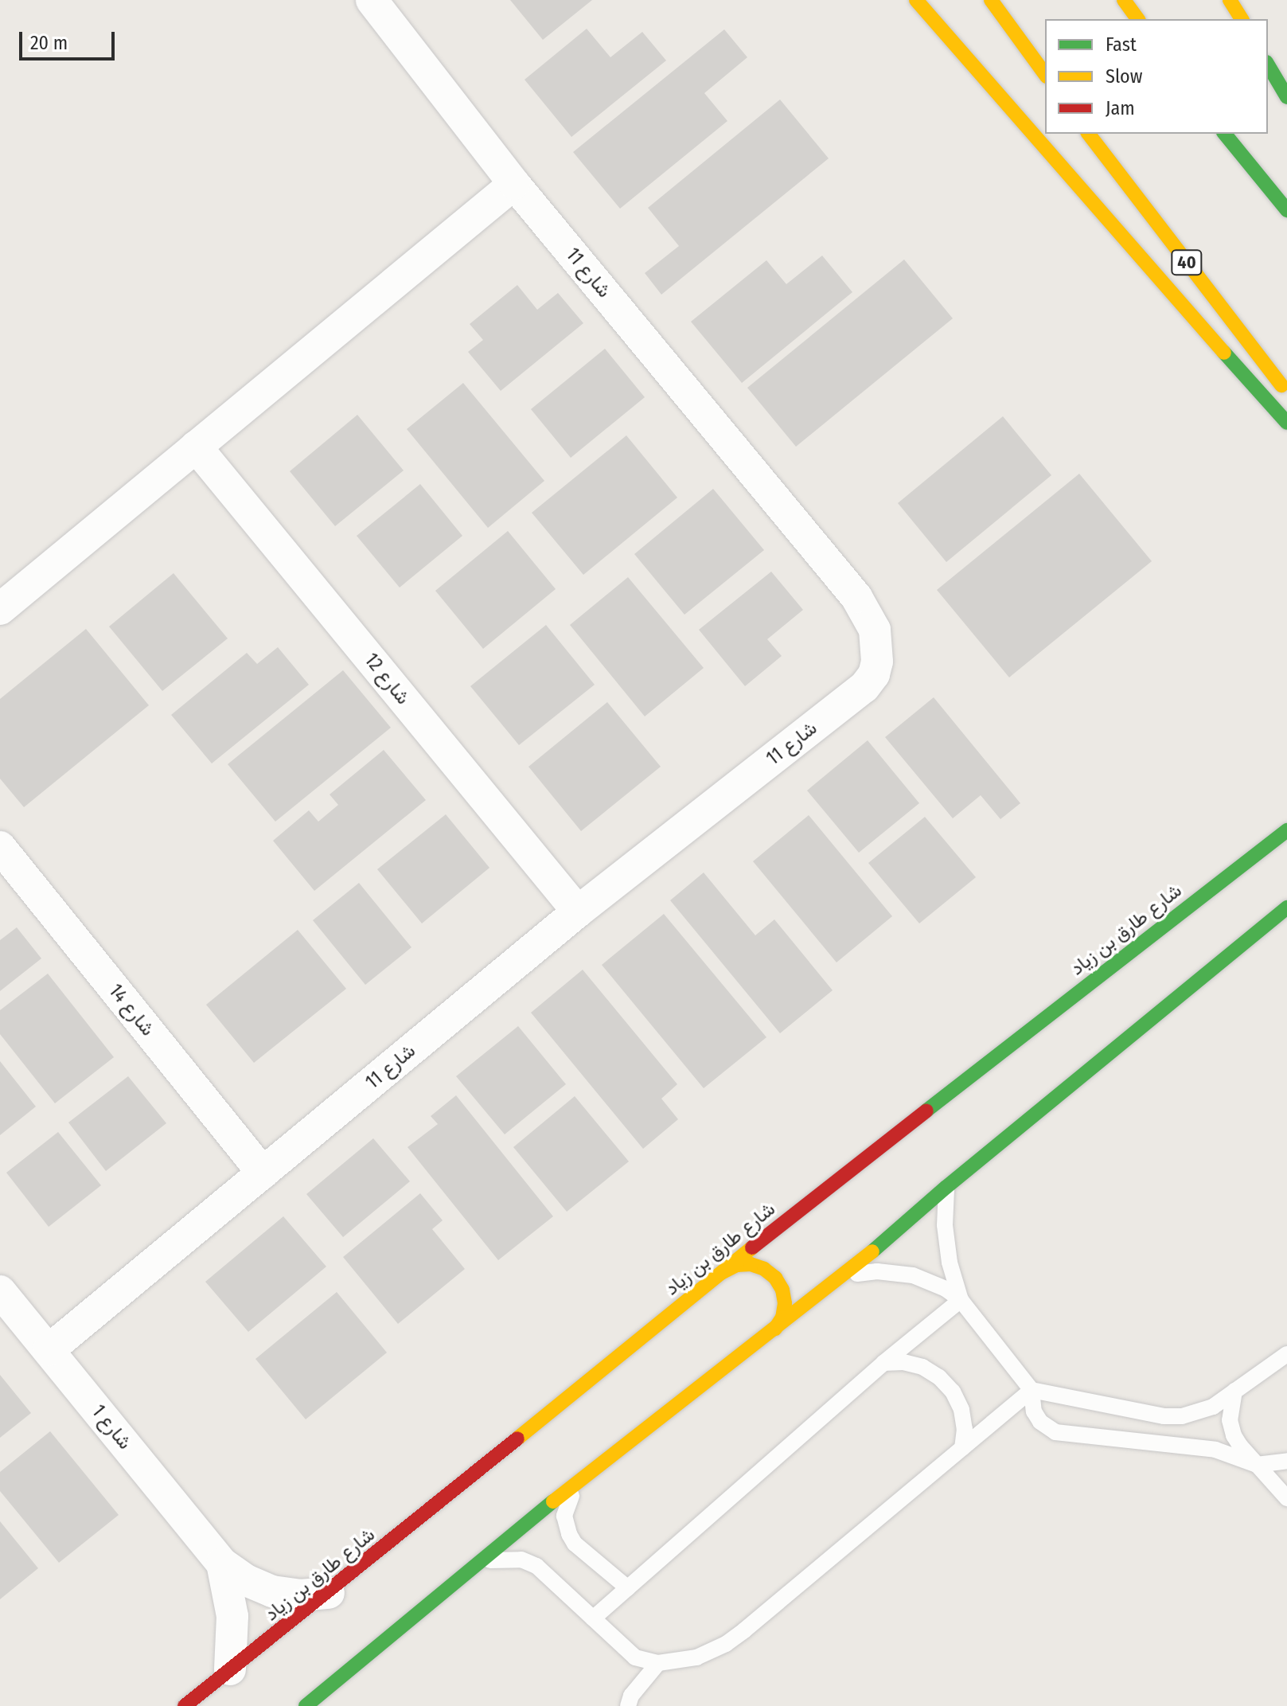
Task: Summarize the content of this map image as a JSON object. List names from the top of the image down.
{
  "streets": {
    "main road": ["40", "شارع طارق بن زياد"],
    "street": [
      "شارع 11",
      "شارع 12",
      "شارع 14",
      "شارع 1"
    ]
  },
  "crossings": [
    ["شارع 11", "شارع 12"],
    ["شارع 11", "شارع 14"],
    ["شارع 11", "شارع 1"],
    ["شارع طارق بن زياد", "شارع 1"]
  ],
  "legend": ["Fast", "Slow", "Jam"],
  "scale_bar": "20 m"
}
